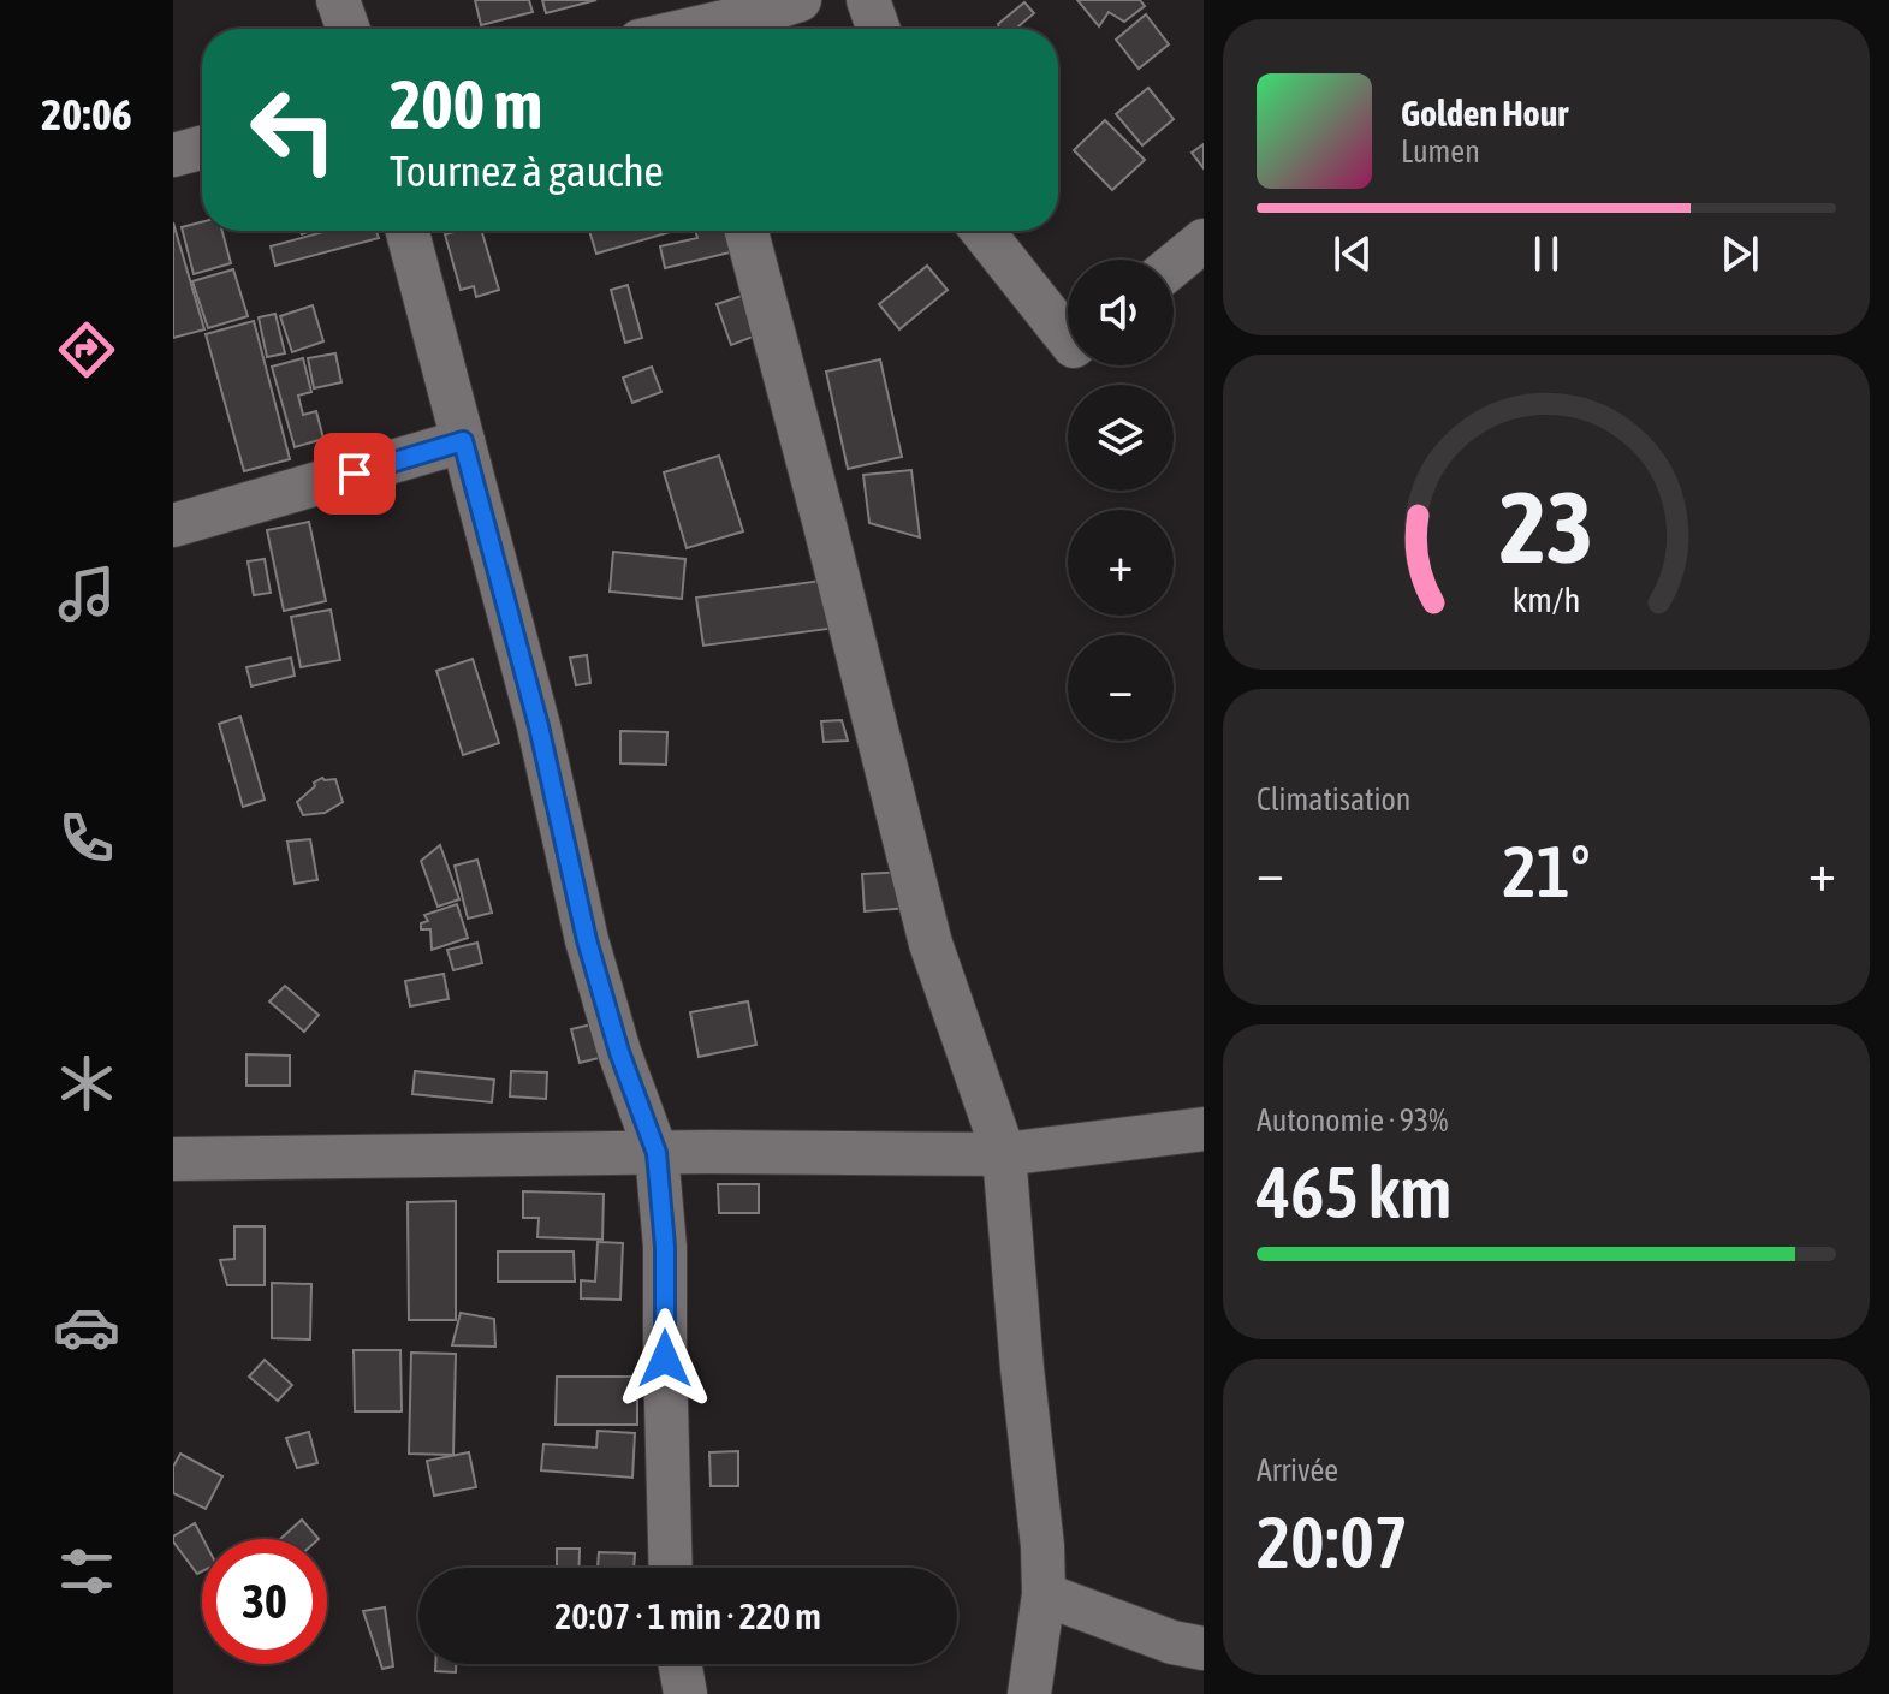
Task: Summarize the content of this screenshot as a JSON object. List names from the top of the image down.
{
  "page": {
    "tabs": "20:06",
    "turn": ["200 m", "Tournez à gauche"],
    "song": ["Golden Hour", "Lumen"],
    "map_buttons": ["+", "−"],
    "tile": [
      "Climatisation",
      ["Autonomie · 93%", "465 km"],
      ["Arrivée", "20:07"]
    ],
    "heat": ["−", "21°", "+"],
    "limit": "30",
    "trip": "20:07 · 1 min · 220 m",
    "gauge": ["23", "km/h"]
  }
}
